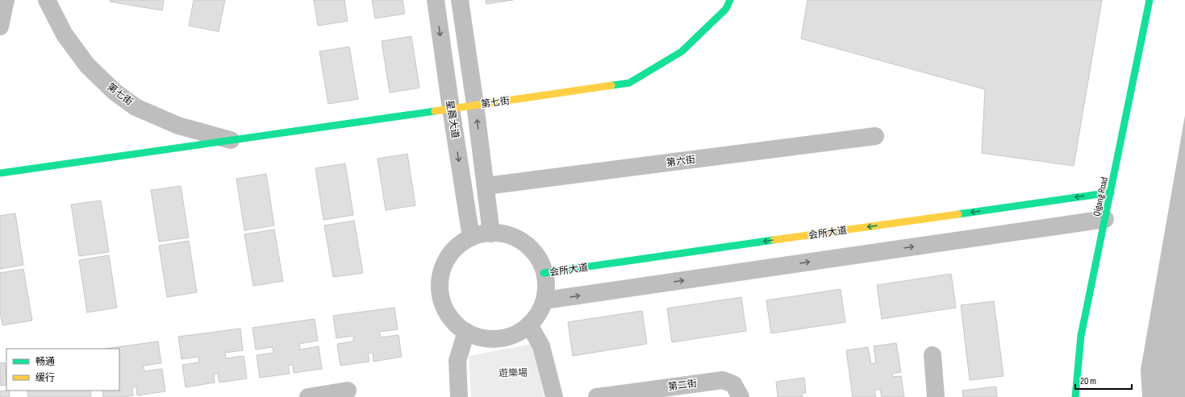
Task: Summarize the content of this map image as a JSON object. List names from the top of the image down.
{
  "streets": {
    "street": [
      "第七街",
      "星晨大道",
      "第六街",
      "Qigang Road",
      "会所大道",
      "第二街"
    ]
  },
  "crossings": [
    ["第七街", "星晨大道"],
    ["星晨大道", "会所大道"],
    ["Qigang Road", "会所大道"]
  ],
  "parks": ["遊樂場"],
  "legend": ["畅通", "缓行"],
  "scale_bar": "20 m"
}
